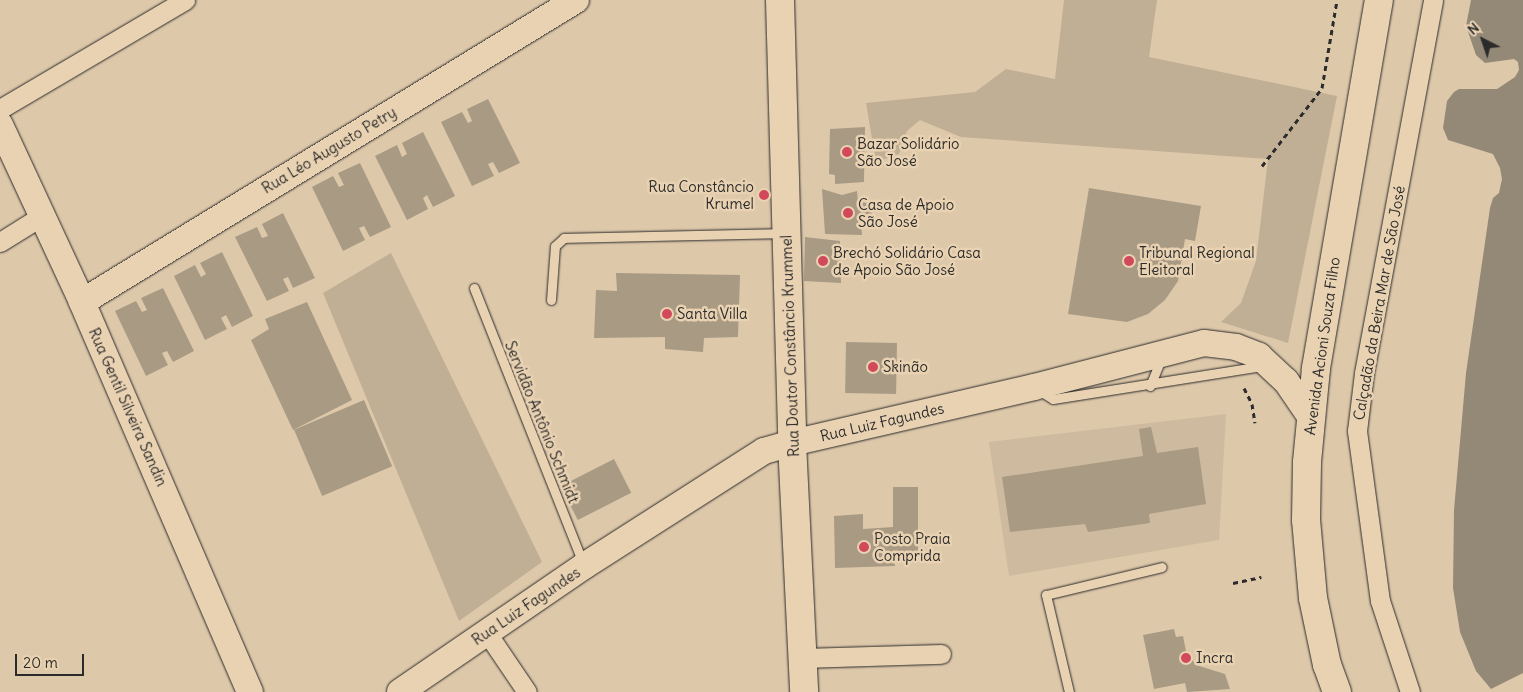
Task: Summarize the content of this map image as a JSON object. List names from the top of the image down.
{
  "streets": {
    "main road": ["Rua Doutor Constâncio Krummel", "Avenida Acioni Souza Filho"],
    "street": [
      "Rua Léo Augusto Petry",
      "Calçadão da Beira Mar de São José",
      "Rua Gentil Silveira Sandin",
      "Rua Luiz Fagundes"
    ],
    "lane": ["Servidão Antônio Schmidt"]
  },
  "crossings": [
    ["Rua Léo Augusto Petry", "Rua Gentil Silveira Sandin"],
    ["Rua Doutor Constâncio Krummel", "Rua Luiz Fagundes"],
    ["Avenida Acioni Souza Filho", "Rua Luiz Fagundes"],
    ["Servidão Antônio Schmidt", "Rua Luiz Fagundes"]
  ],
  "places": [
    "Bazar Solidário São José",
    "Rua Constâncio Krumel",
    "Casa de Apoio São José",
    "Brechó Solidário Casa de Apoio São José",
    "Tribunal Regional Eleitoral",
    "Santa Villa",
    "Skinão",
    "Posto Praia Comprida",
    "Incra"
  ],
  "scale_bar": "20 m",
  "north": "top left"
}
